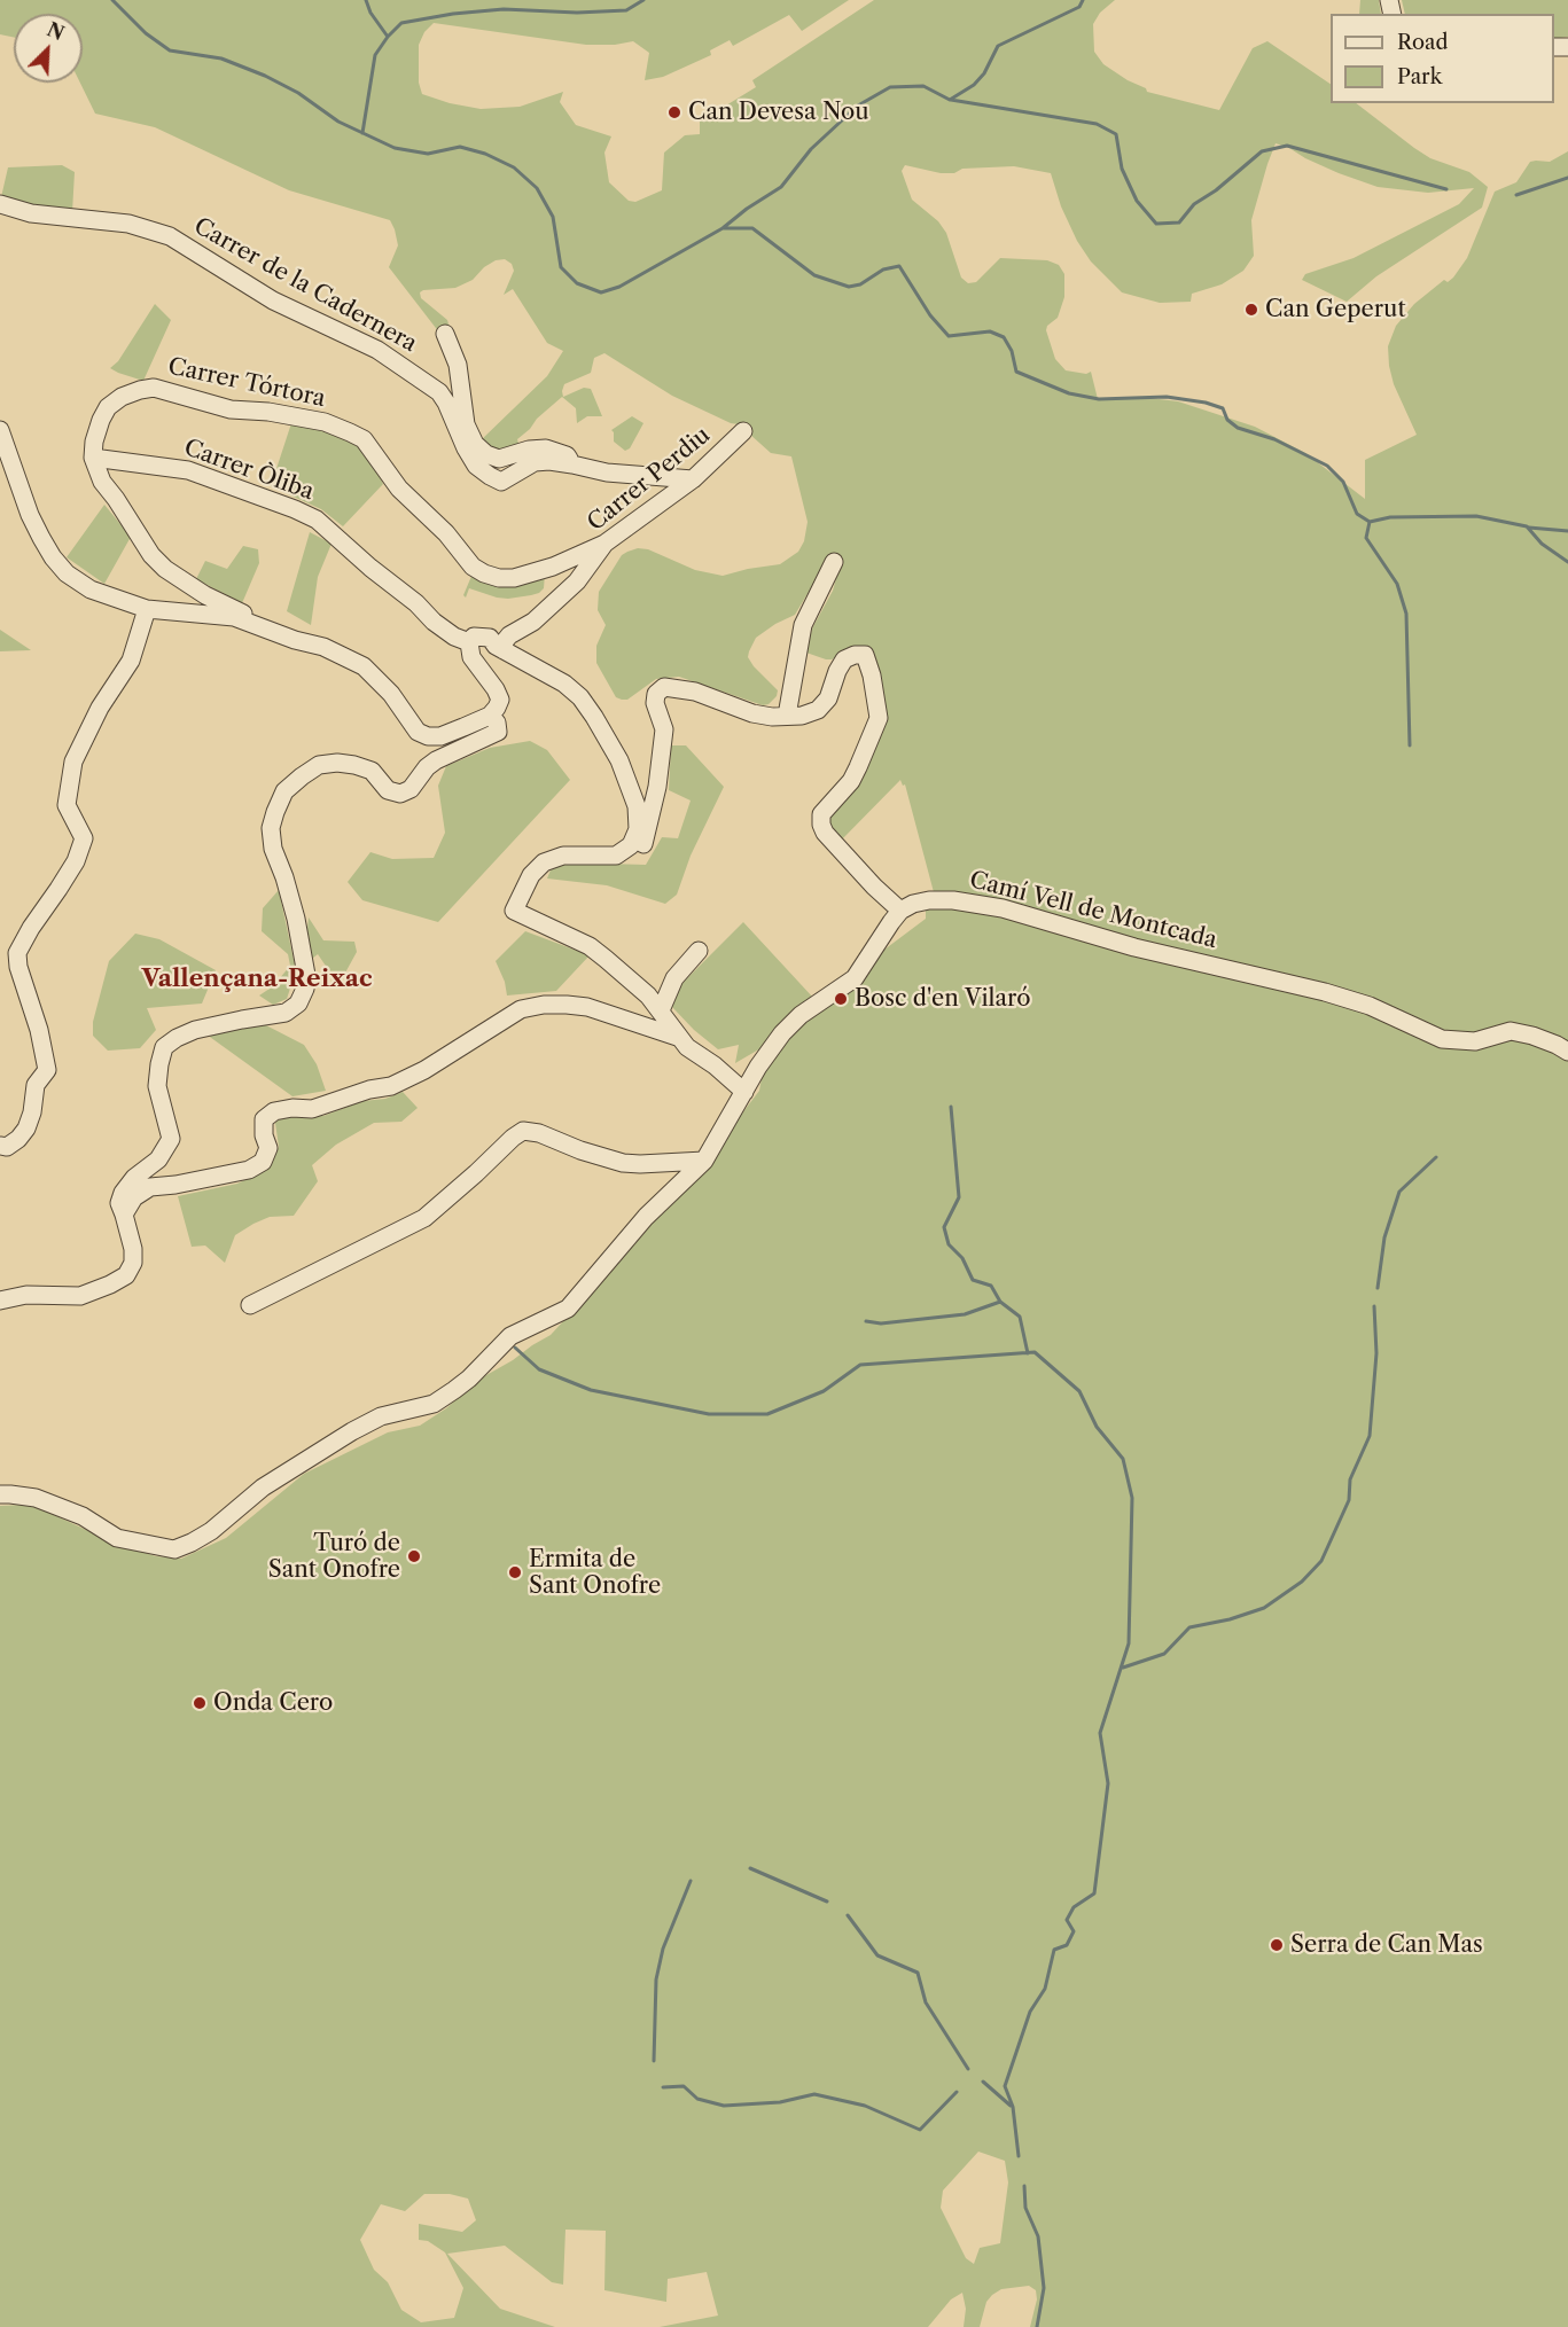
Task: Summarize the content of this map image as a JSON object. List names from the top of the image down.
{
  "streets": {
    "street": [
      "Carrer de la Cadernera",
      "Carrer Tórtora",
      "Carrer Òliba",
      "Carrer Perdiu",
      "Camí Vell de Montcada"
    ]
  },
  "crossings": [
    ["Carrer de la Cadernera", "Carrer Perdiu"],
    ["Carrer Tórtora", "Carrer Òliba"],
    ["Carrer Tórtora", "Carrer Perdiu"]
  ],
  "districts": ["Vallençana-Reixac"],
  "places": [
    "Can Devesa Nou",
    "Can Geperut",
    "Bosc d'en Vilaró",
    "Turó de Sant Onofre",
    "Ermita de Sant Onofre",
    "Onda Cero",
    "Serra de Can Mas"
  ],
  "legend": ["Road", "Park"],
  "north": "top right"
}
